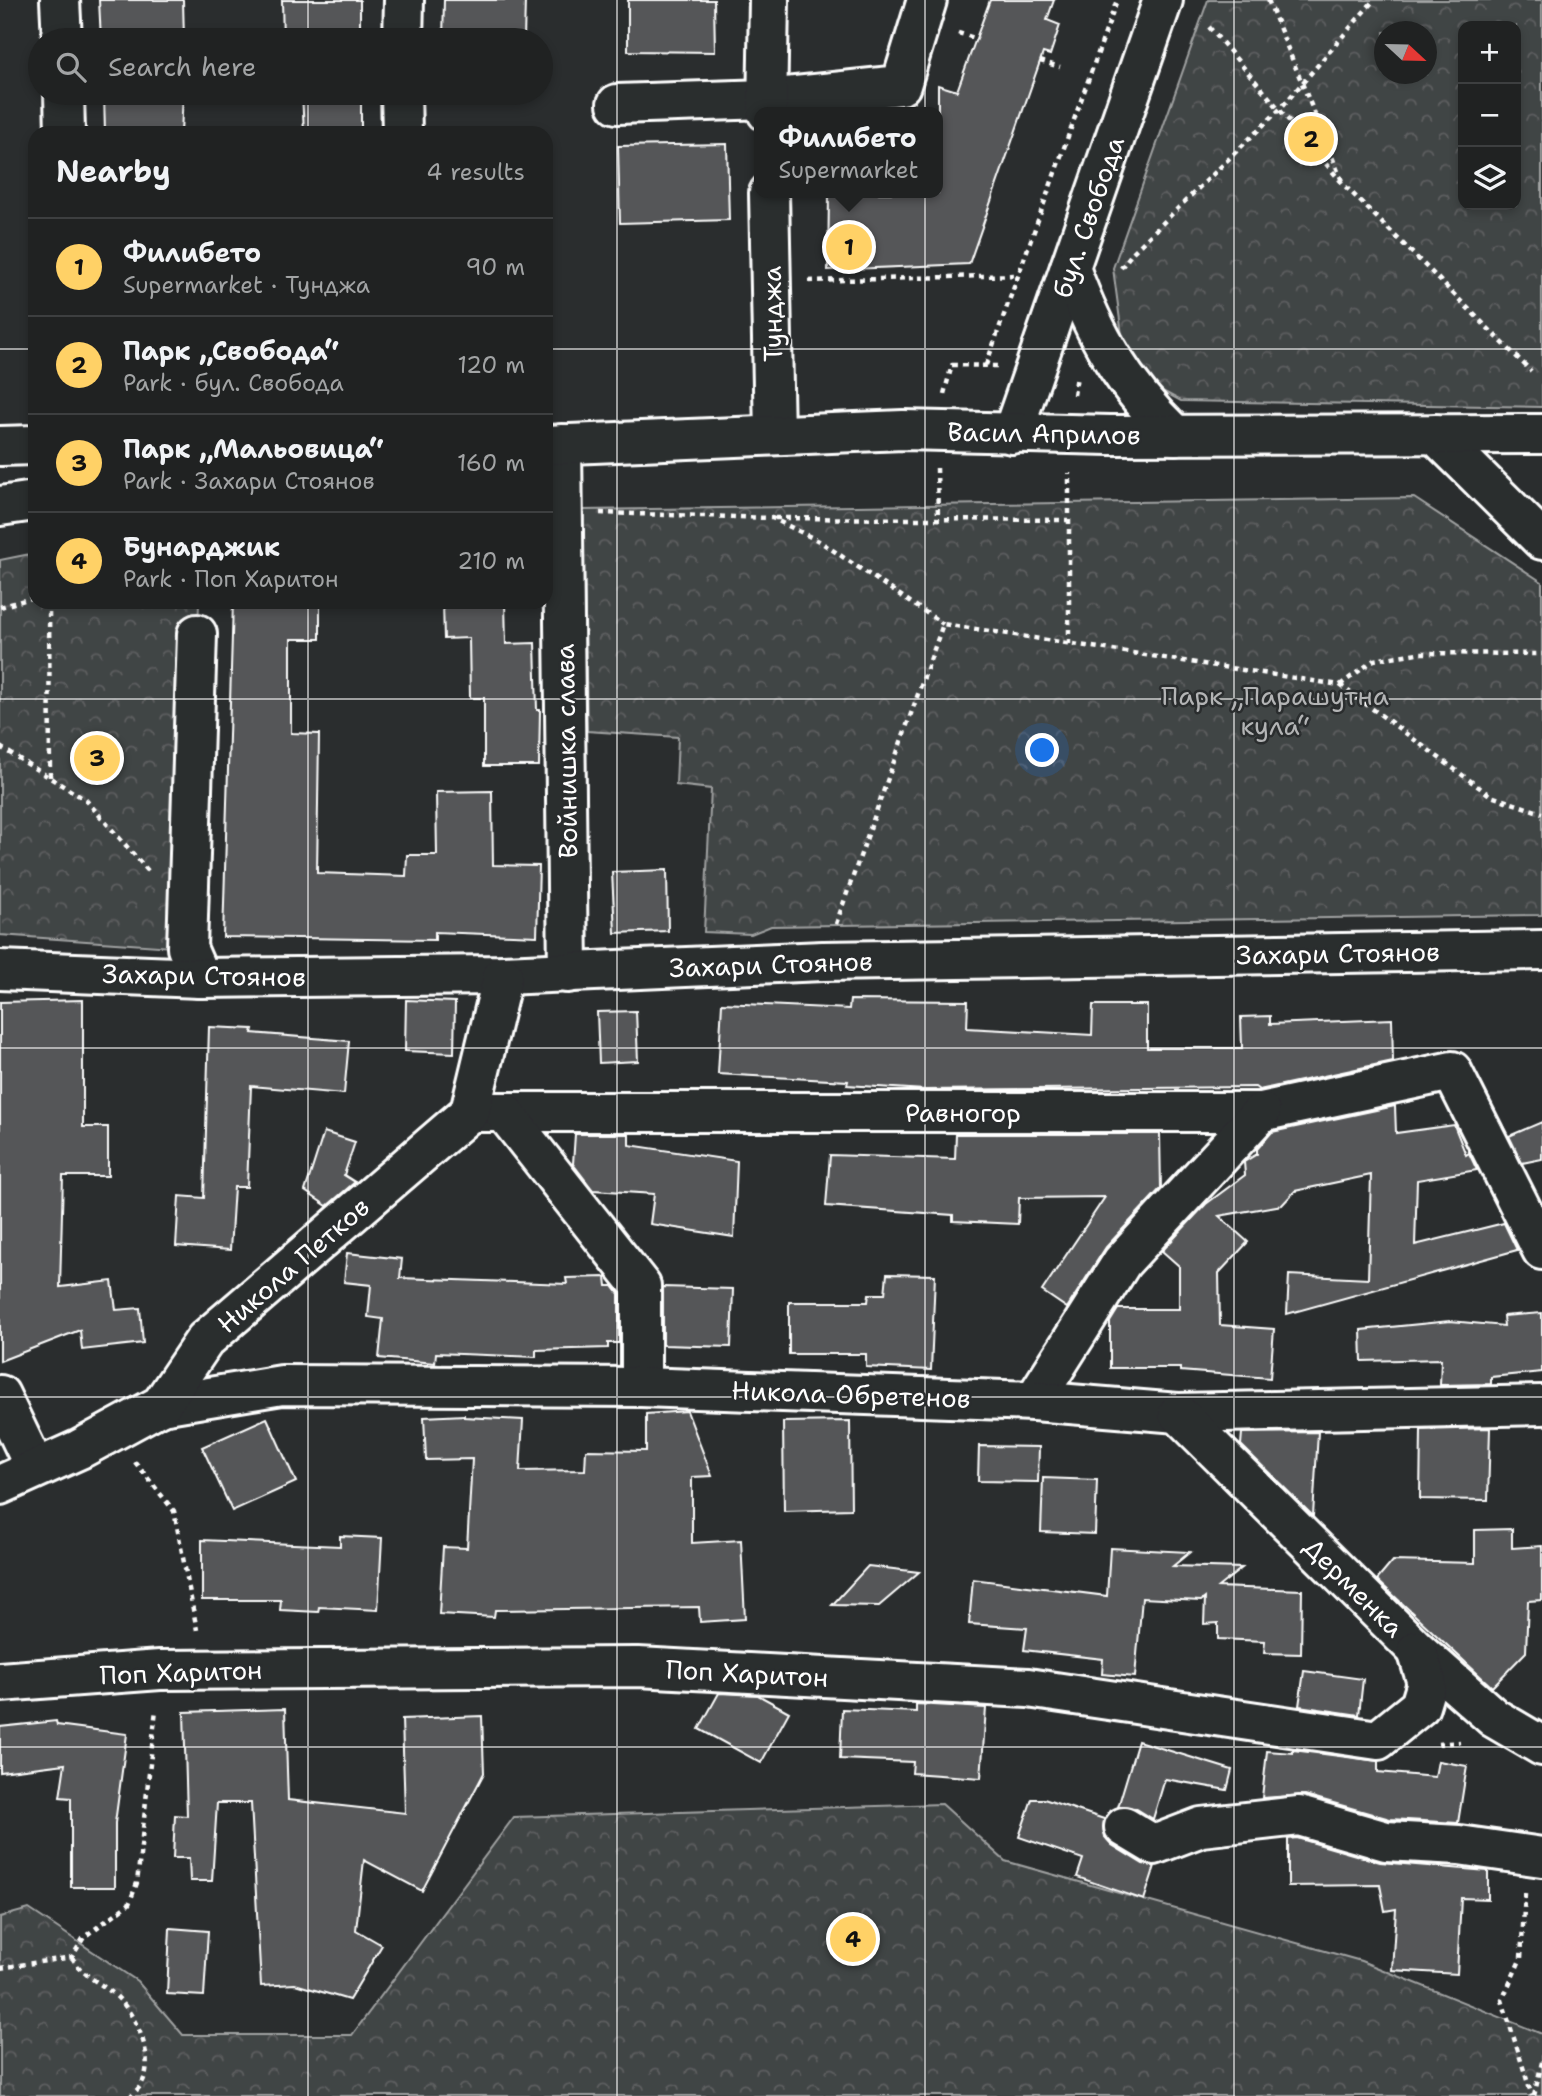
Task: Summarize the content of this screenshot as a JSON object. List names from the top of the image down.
{
  "streets": {
    "street": [
      "бул. Свобода",
      "Тунджа",
      "Васил Априлов",
      "Войнишка слава",
      "Захари Стоянов",
      "Равногор",
      "Никола Петков",
      "Никола Обретенов",
      "Дерменка",
      "Поп Харитон"
    ]
  },
  "crossings": [
    ["бул. Свобода", "Васил Априлов"],
    ["Тунджа", "Васил Априлов"],
    ["Васил Априлов", "Войнишка слава"],
    ["Войнишка слава", "Захари Стоянов"],
    ["Равногор", "Никола Петков"],
    ["Никола Петков", "Никола Обретенов"],
    ["Никола Обретенов", "Дерменка"],
    ["Дерменка", "Поп Харитон"]
  ],
  "parks": ["Парк „Парашутна кула“"],
  "north": "right",
  "page": {
    "map_buttons": ["+", "−"],
    "search": "Search here",
    "popup": ["Филибето", "Supermarket"],
    "pins": [
      "2",
      "1",
      "3",
      "4"
    ],
    "heading": ["Nearby", "4 results"],
    "list": [
      {
        "mark": "1",
        "name": "Филибето",
        "note": "Supermarket · Тунджа",
        "value": "90 m"
      },
      {
        "mark": "2",
        "name": "Парк „Свобода“",
        "note": "Park · бул. Свобода",
        "value": "120 m"
      },
      {
        "mark": "3",
        "name": "Парк „Мальовица“",
        "note": "Park · Захари Стоянов",
        "value": "160 m"
      },
      {
        "mark": "4",
        "name": "Бунарджик",
        "note": "Park · Поп Харитон",
        "value": "210 m"
      }
    ]
  }
}
